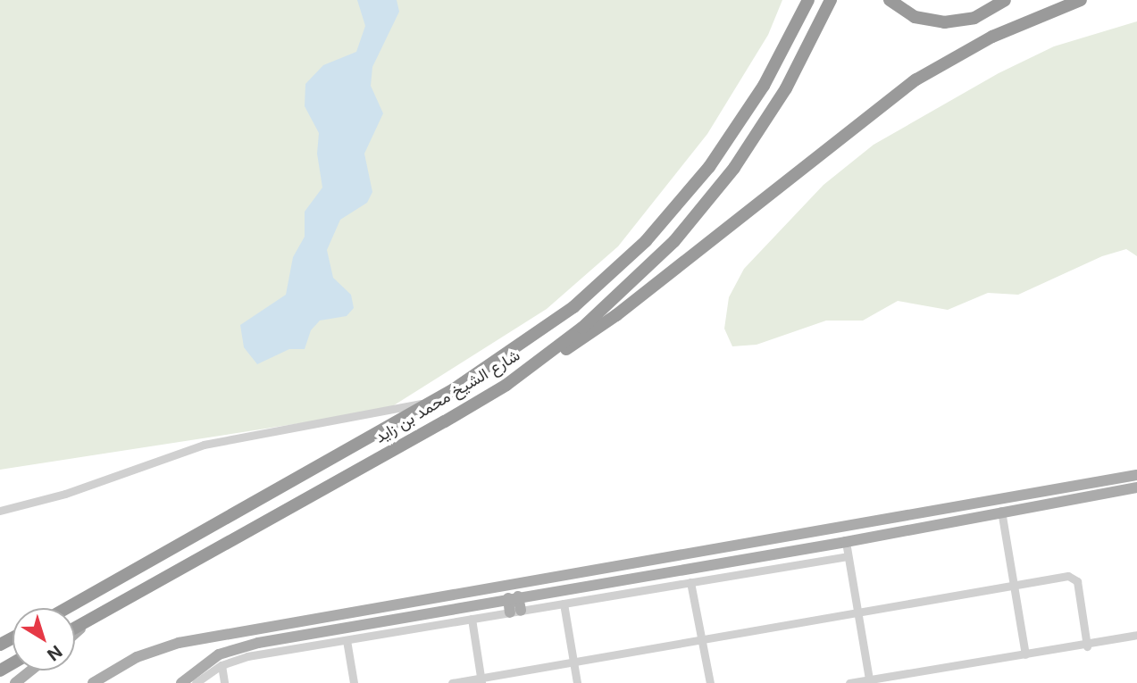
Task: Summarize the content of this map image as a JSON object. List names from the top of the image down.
{
  "streets": {
    "highway": ["شارع الشيخ محمد بن زايد"]
  },
  "north": "bottom right"
}
